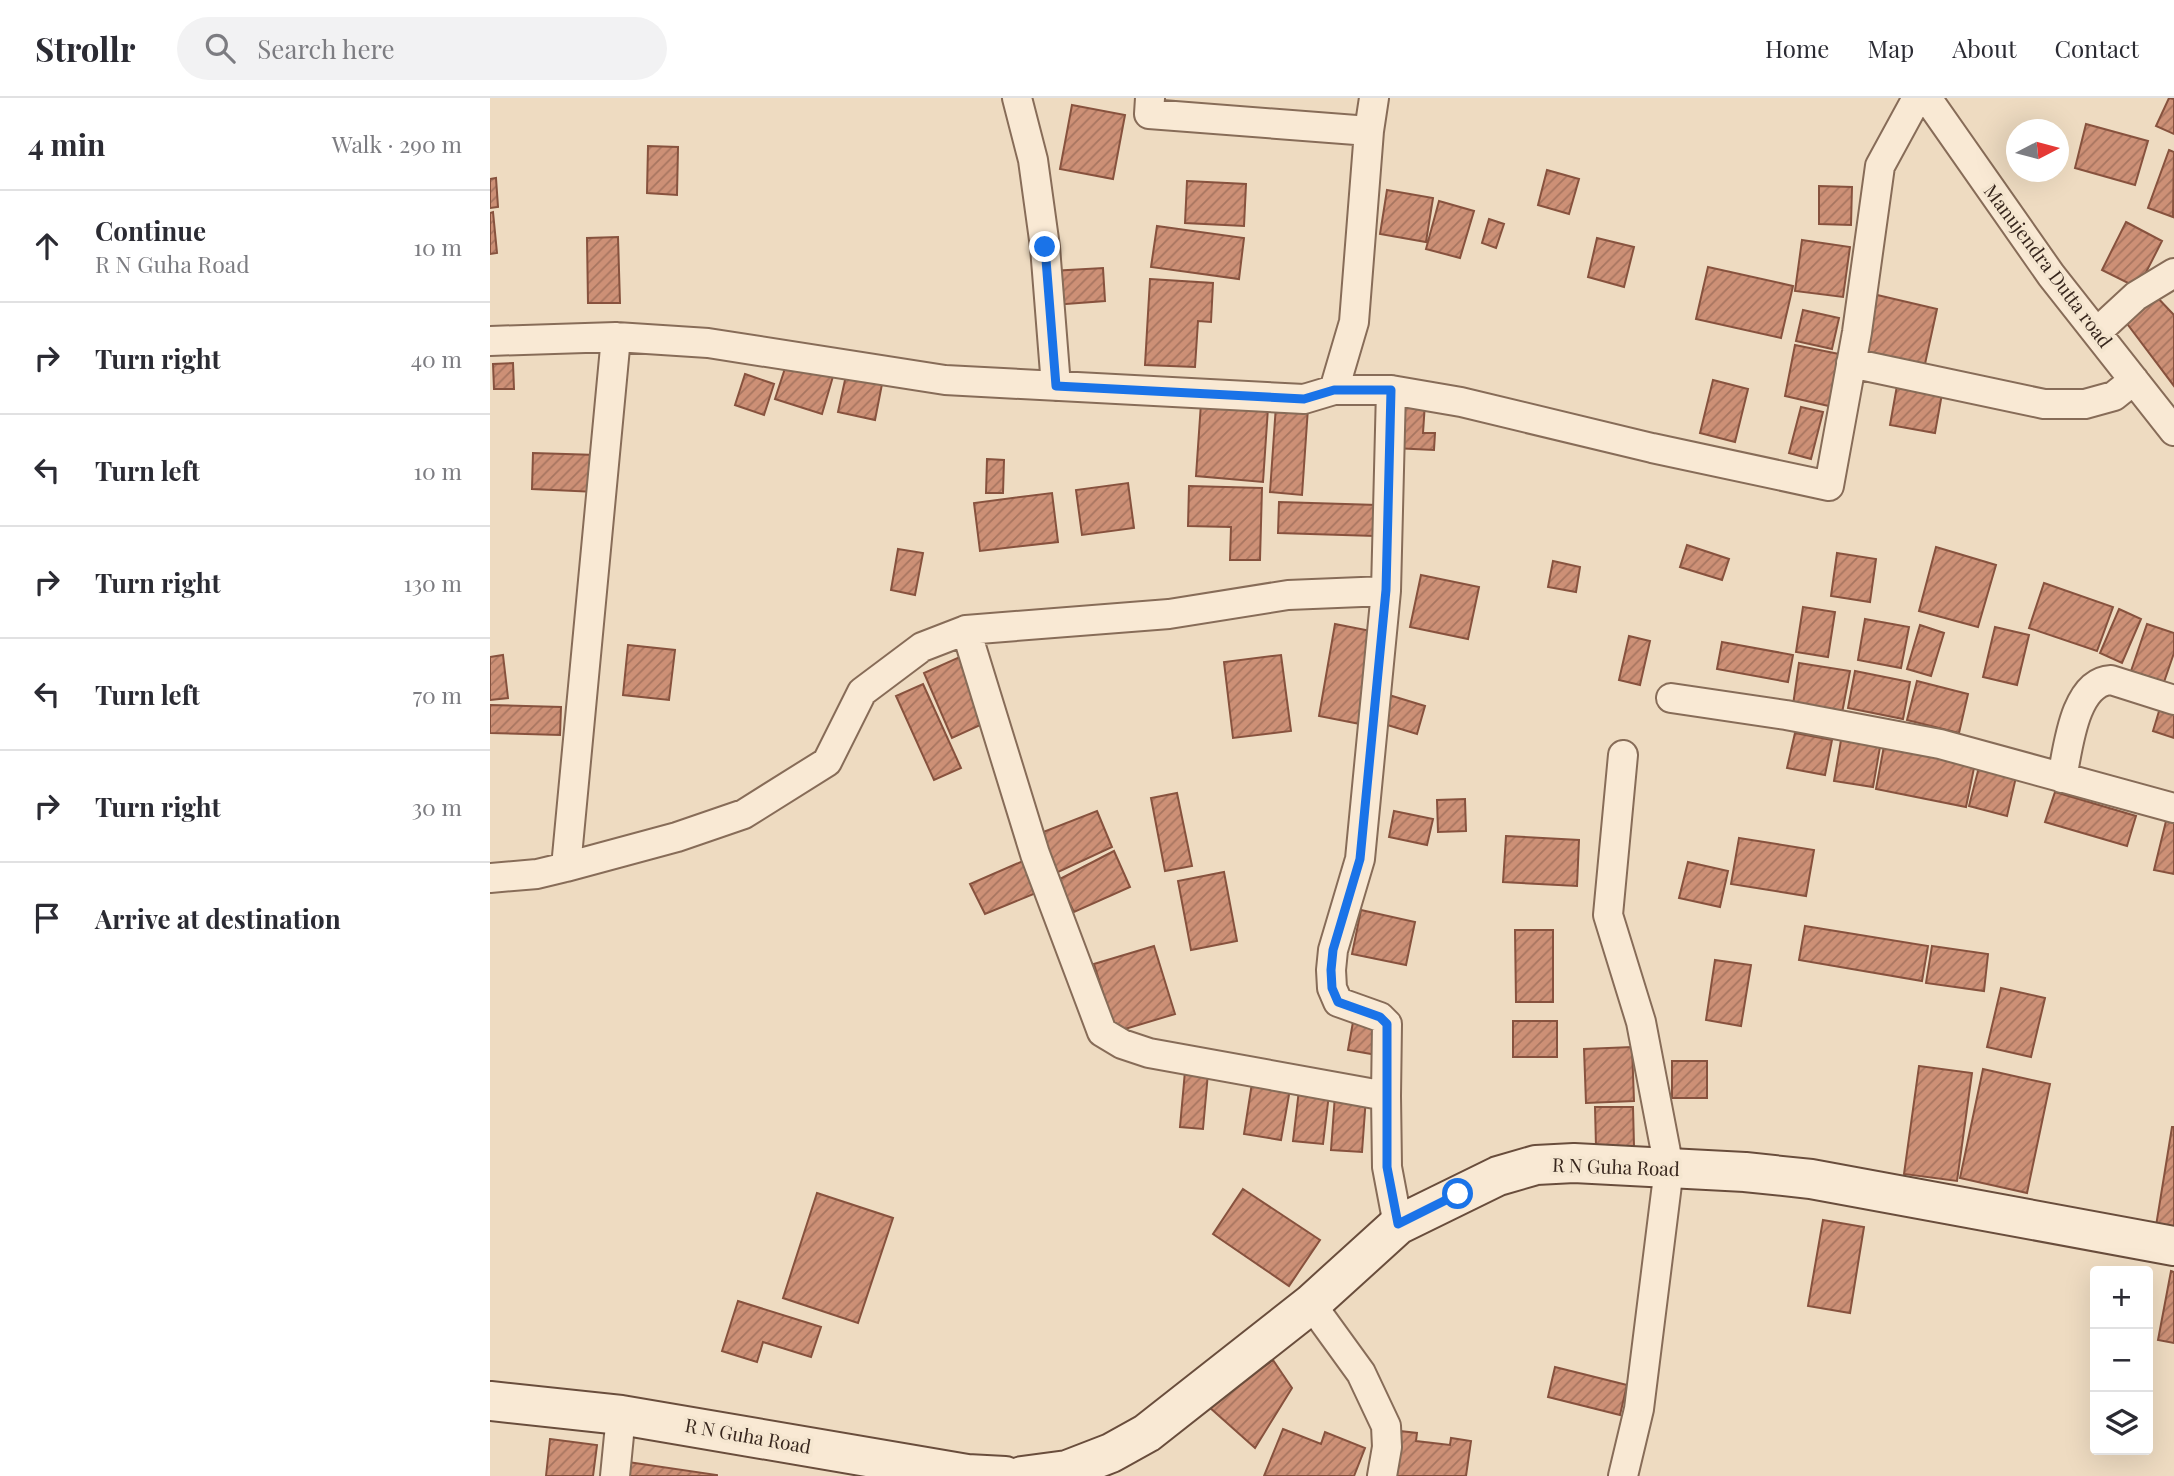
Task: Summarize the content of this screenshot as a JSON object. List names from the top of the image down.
{
  "streets": {
    "street": ["Manujendra Dutta road", "R N Guha Road"]
  },
  "north": "right",
  "page": {
    "header": "Strollr",
    "search": "Search here",
    "nav": [
      "Home",
      "Map",
      "About",
      "Contact"
    ],
    "heading": ["4 min", "Walk · 290 m"],
    "list": [
      ["Continue", "R N Guha Road", "10 m"],
      ["Turn right", "40 m"],
      ["Turn left", "10 m"],
      ["Turn right", "130 m"],
      ["Turn left", "70 m"],
      ["Turn right", "30 m"],
      "Arrive at destination"
    ],
    "map_buttons": ["+", "−"]
  }
}
